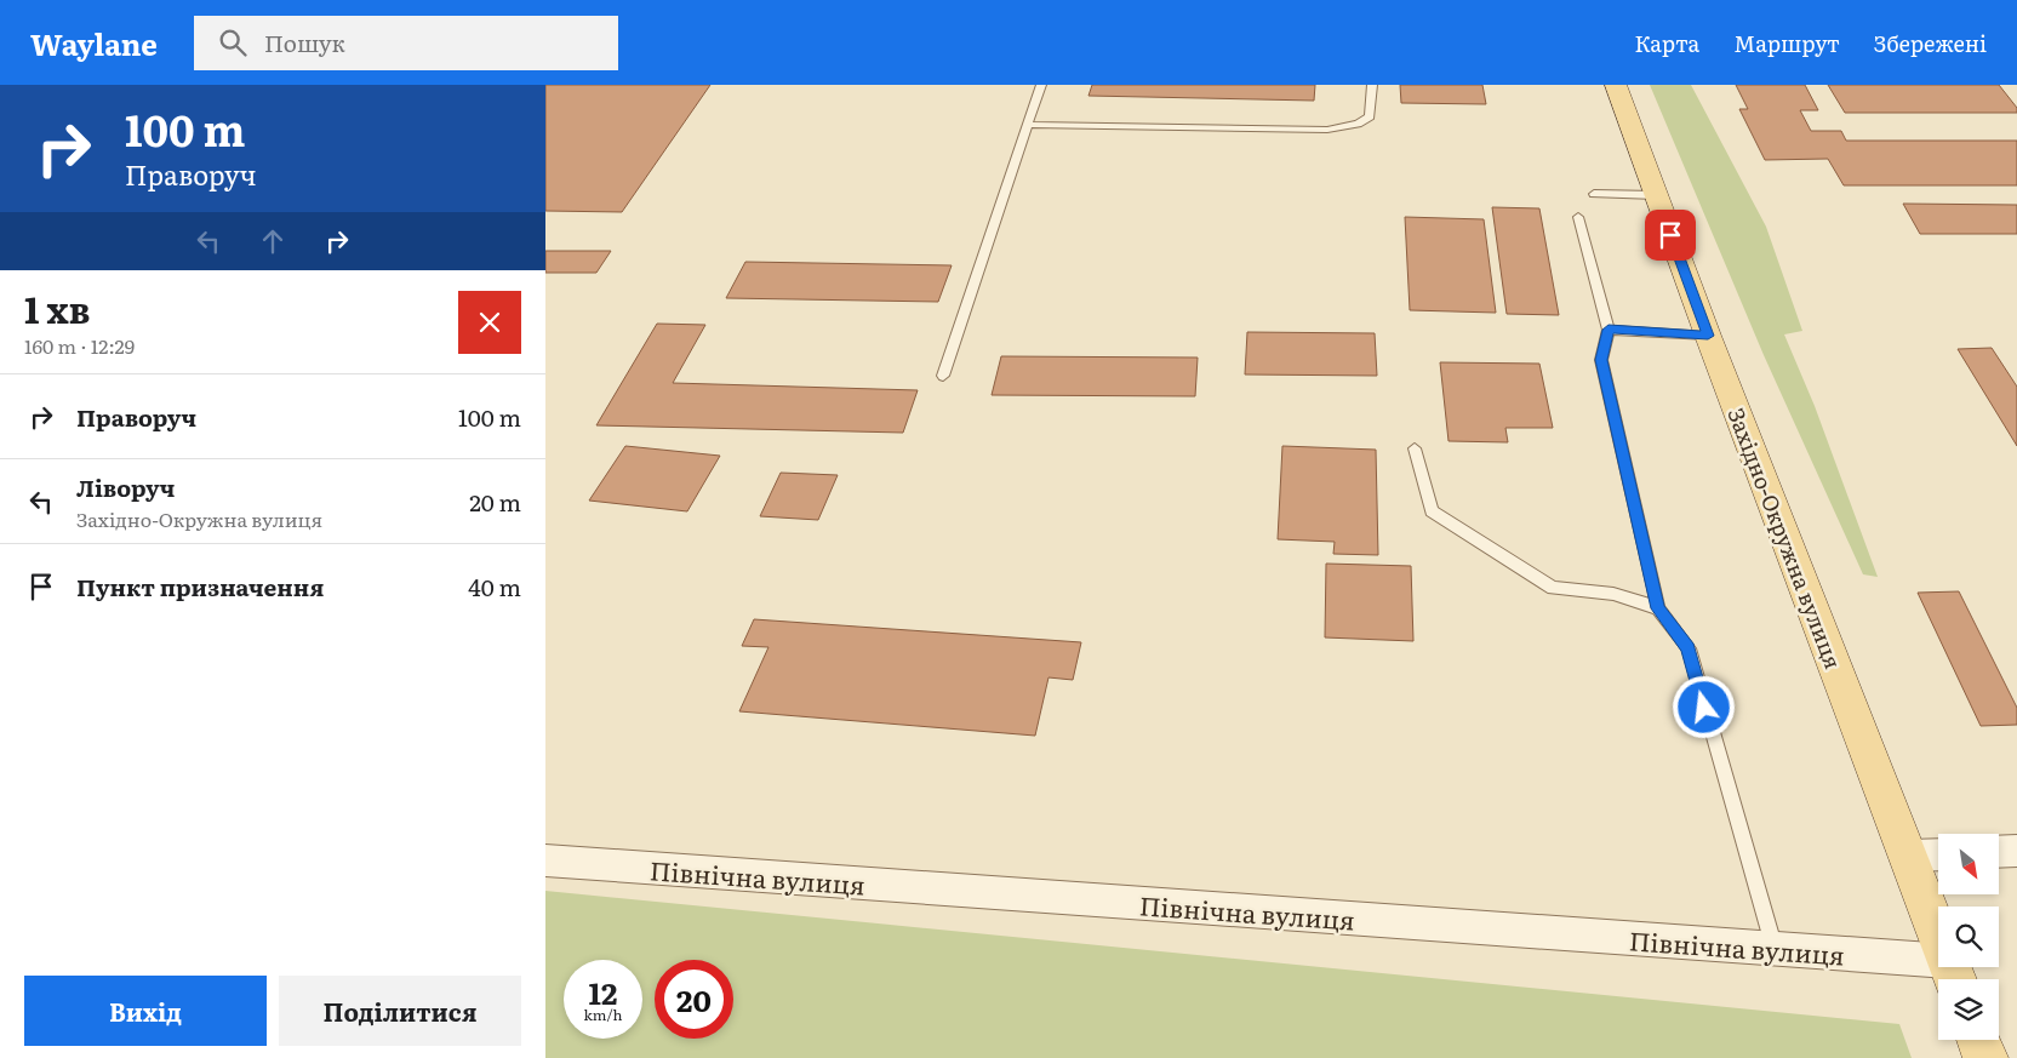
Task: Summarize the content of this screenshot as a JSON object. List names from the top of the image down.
{
  "streets": {
    "main road": ["Західно-Окружна вулиця"],
    "street": ["Північна вулиця"]
  },
  "crossings": [
    ["Західно-Окружна вулиця", "Північна вулиця"]
  ],
  "north": "bottom right",
  "page": {
    "header": "Waylane",
    "search": "Пошук",
    "nav": ["Карта", "Маршрут", "Збережені"],
    "turn": ["100 m", "Праворуч"],
    "heading": ["1 хв", "160 m · 12:29"],
    "list": [
      {
        "name": "Праворуч",
        "value": "100 m"
      },
      {
        "name": "Ліворуч",
        "note": "Західно-Окружна вулиця",
        "value": "20 m"
      },
      {
        "name": "Пункт призначення",
        "value": "40 m"
      }
    ],
    "speed": "12 km/h",
    "limit": "20",
    "buttons": ["Вихід", "Поділитися"]
  }
}
